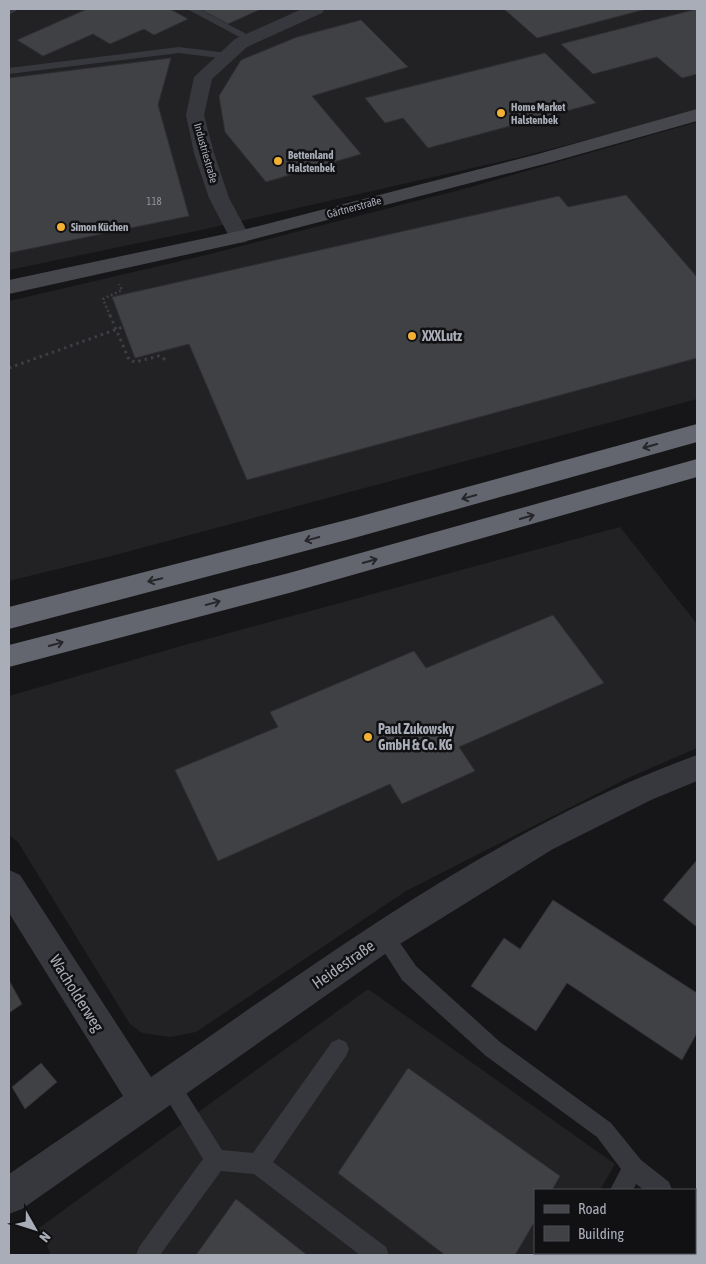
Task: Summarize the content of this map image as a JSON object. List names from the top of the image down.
{
  "streets": {
    "street": [
      "Industriestraße",
      "Gärtnerstraße",
      "Heidestraße",
      "Wacholderweg"
    ]
  },
  "crossings": [
    ["Industriestraße", "Gärtnerstraße"],
    ["Heidestraße", "Wacholderweg"]
  ],
  "places": [
    "Home Market Halstenbek",
    "Bettenland Halstenbek",
    "Simon Küchen",
    "XXXLutz",
    "Paul Zukowsky GmbH & Co. KG"
  ],
  "house_numbers": ["118"],
  "legend": ["Road", "Building"],
  "north": "bottom right"
}
